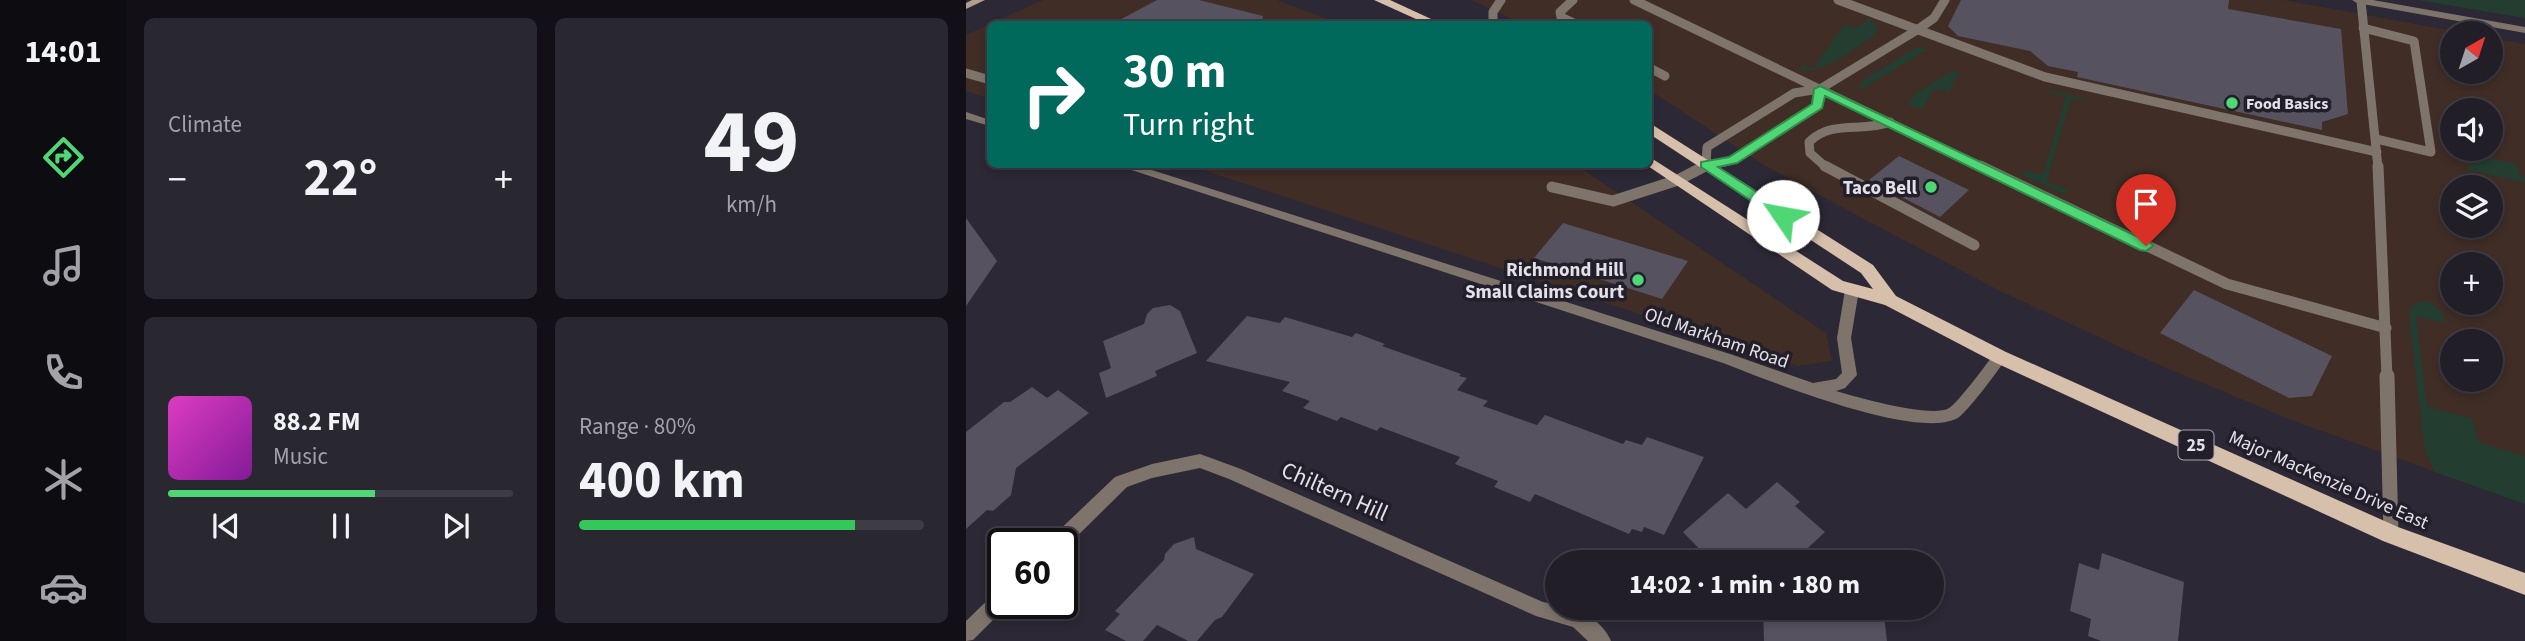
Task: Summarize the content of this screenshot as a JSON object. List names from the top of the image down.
{
  "streets": {
    "main road": ["25", "Major MacKenzie Drive East"],
    "street": ["Old Markham Road", "Chiltern Hill"]
  },
  "crossings": [
    ["Old Markham Road", "Major MacKenzie Drive East"]
  ],
  "places": ["Food Basics", "Taco Bell", "Richmond Hill Small Claims Court"],
  "north": "top right",
  "page": {
    "tabs": "14:01",
    "tile": [
      "Climate",
      ["49", "km/h"],
      ["Range · 80%", "400 km"]
    ],
    "map_buttons": ["+", "−"],
    "turn": ["30 m", "Turn right"],
    "heat": ["−", "22°", "+"],
    "song": ["88.2 FM", "Music"],
    "limit": "60",
    "trip": "14:02 · 1 min · 180 m"
  }
}
